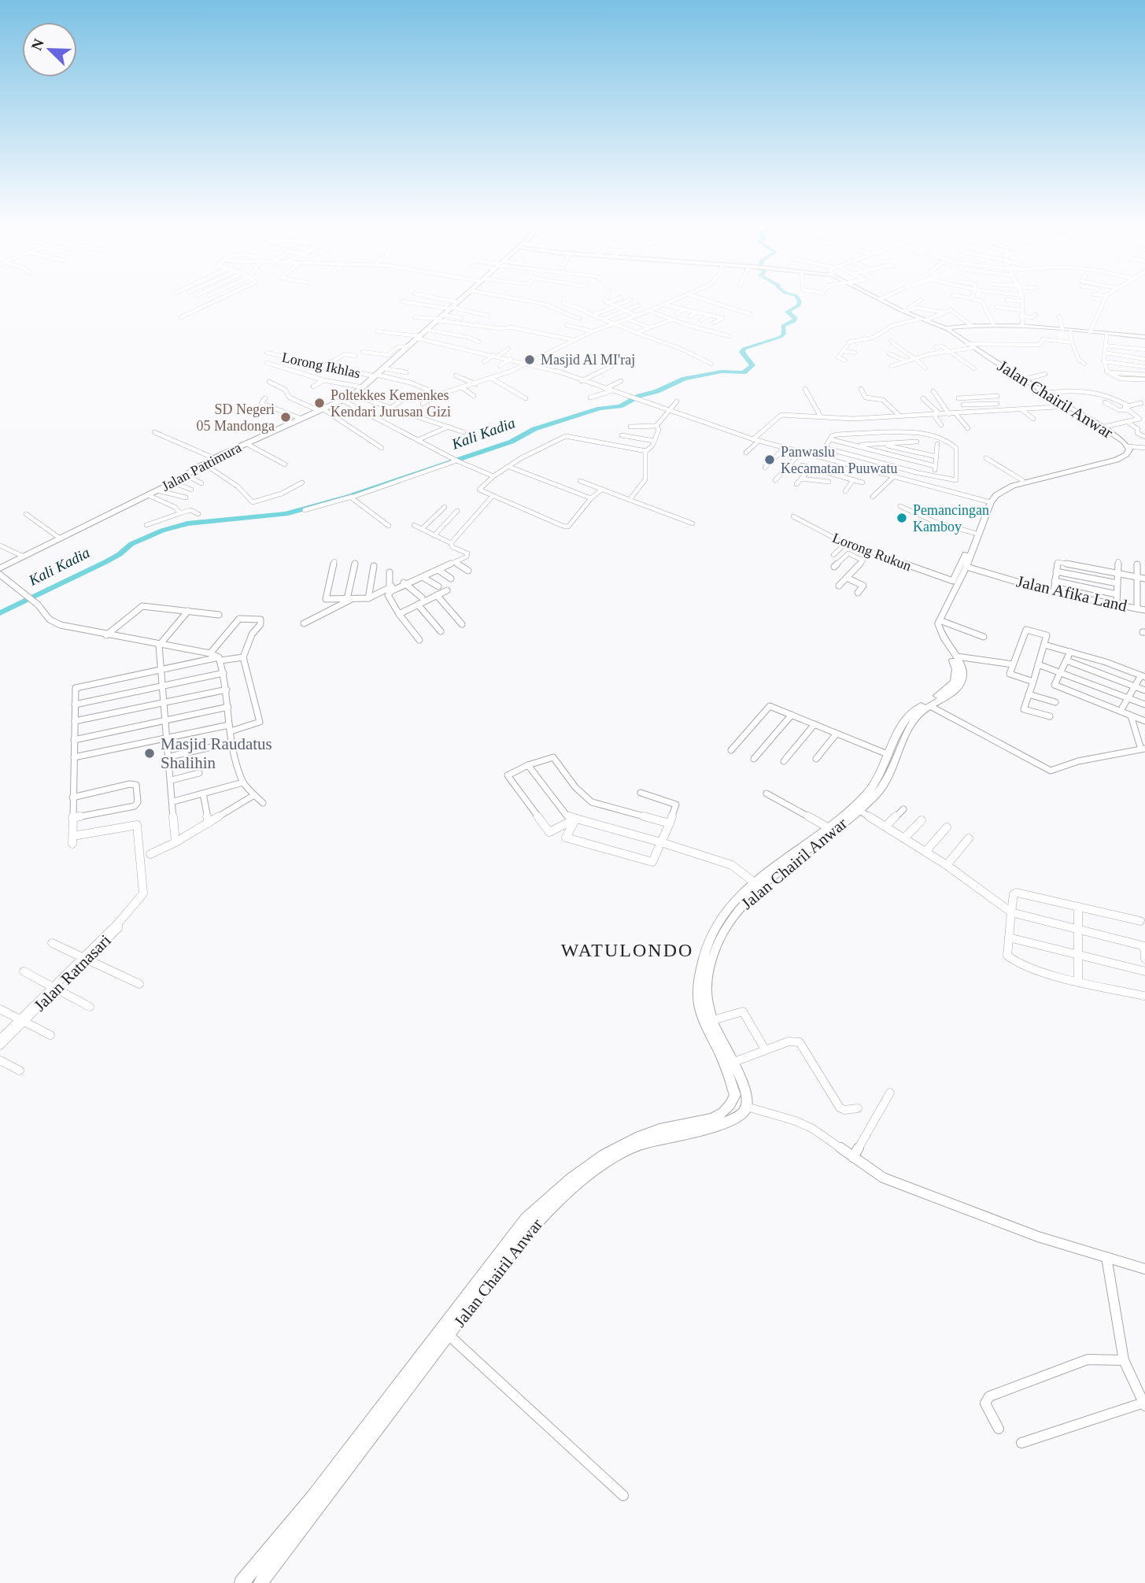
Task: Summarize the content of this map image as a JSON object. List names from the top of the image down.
{
  "streets": {
    "highway": ["Jalan Pattimura"],
    "main road": ["Jalan Chairil Anwar"],
    "street": [
      "Lorong Ikhlas",
      "Lorong Rukun",
      "Jalan Afika Land",
      "Jalan Ratnasari"
    ]
  },
  "crossings": [
    ["Lorong Ikhlas", "Jalan Pattimura"],
    ["Jalan Chairil Anwar", "Lorong Rukun"],
    ["Jalan Chairil Anwar", "Jalan Afika Land"]
  ],
  "districts": ["WATULONDO"],
  "water": ["Kali Kadia"],
  "places": [
    "Masjid Al MI'raj",
    "Poltekkes Kemenkes Kendari Jurusan Gizi",
    "SD Negeri 05 Mandonga",
    "Panwaslu Kecamatan Puuwatu",
    "Pemancingan Kamboy",
    "Masjid Raudatus Shalihin"
  ],
  "north": "top left"
}
